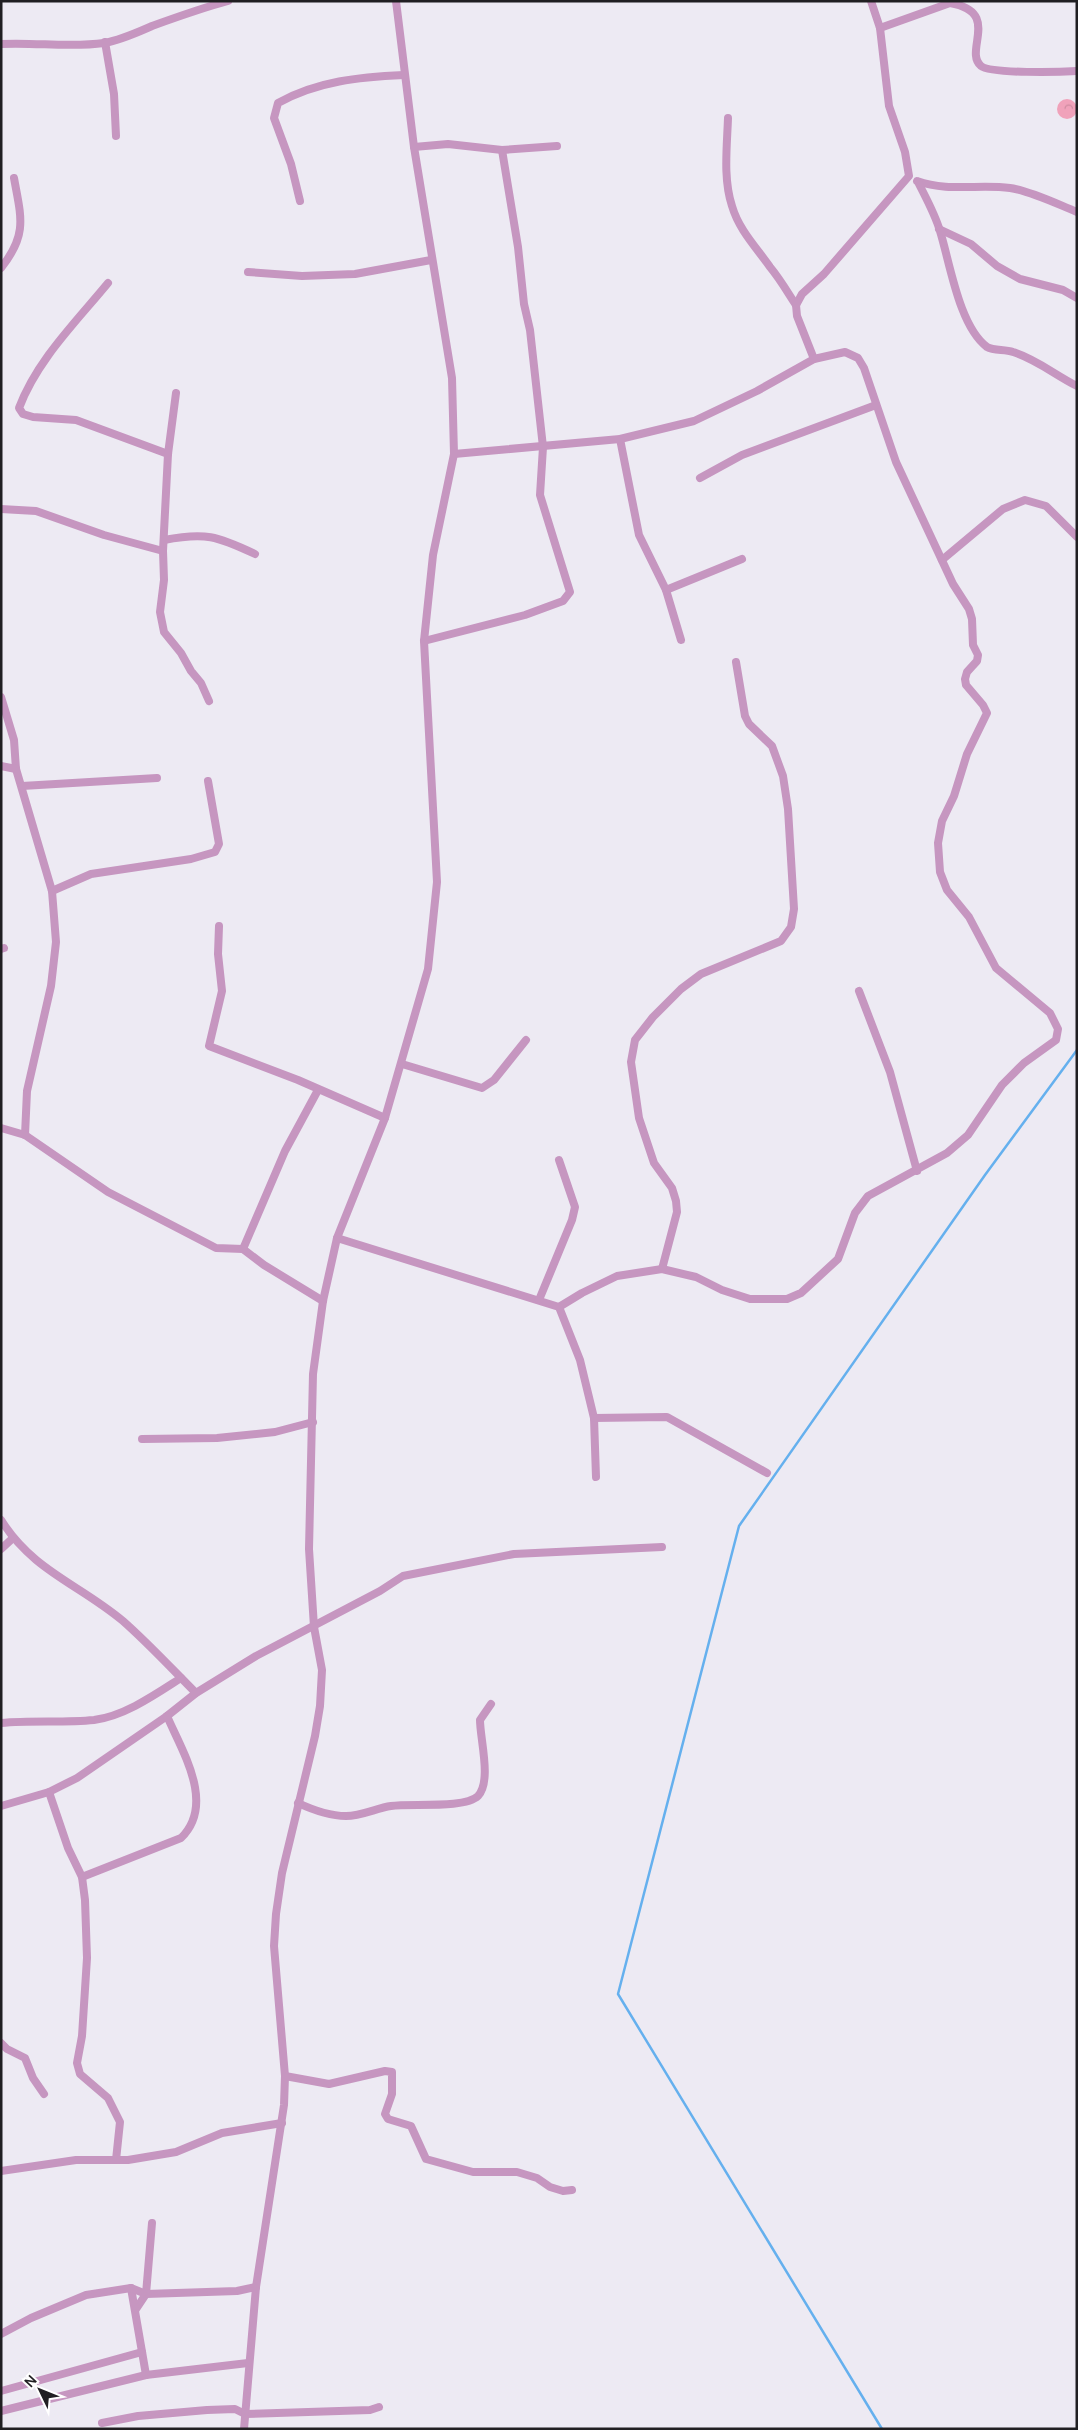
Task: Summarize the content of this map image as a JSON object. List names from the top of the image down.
{
  "north": "top left"
}
